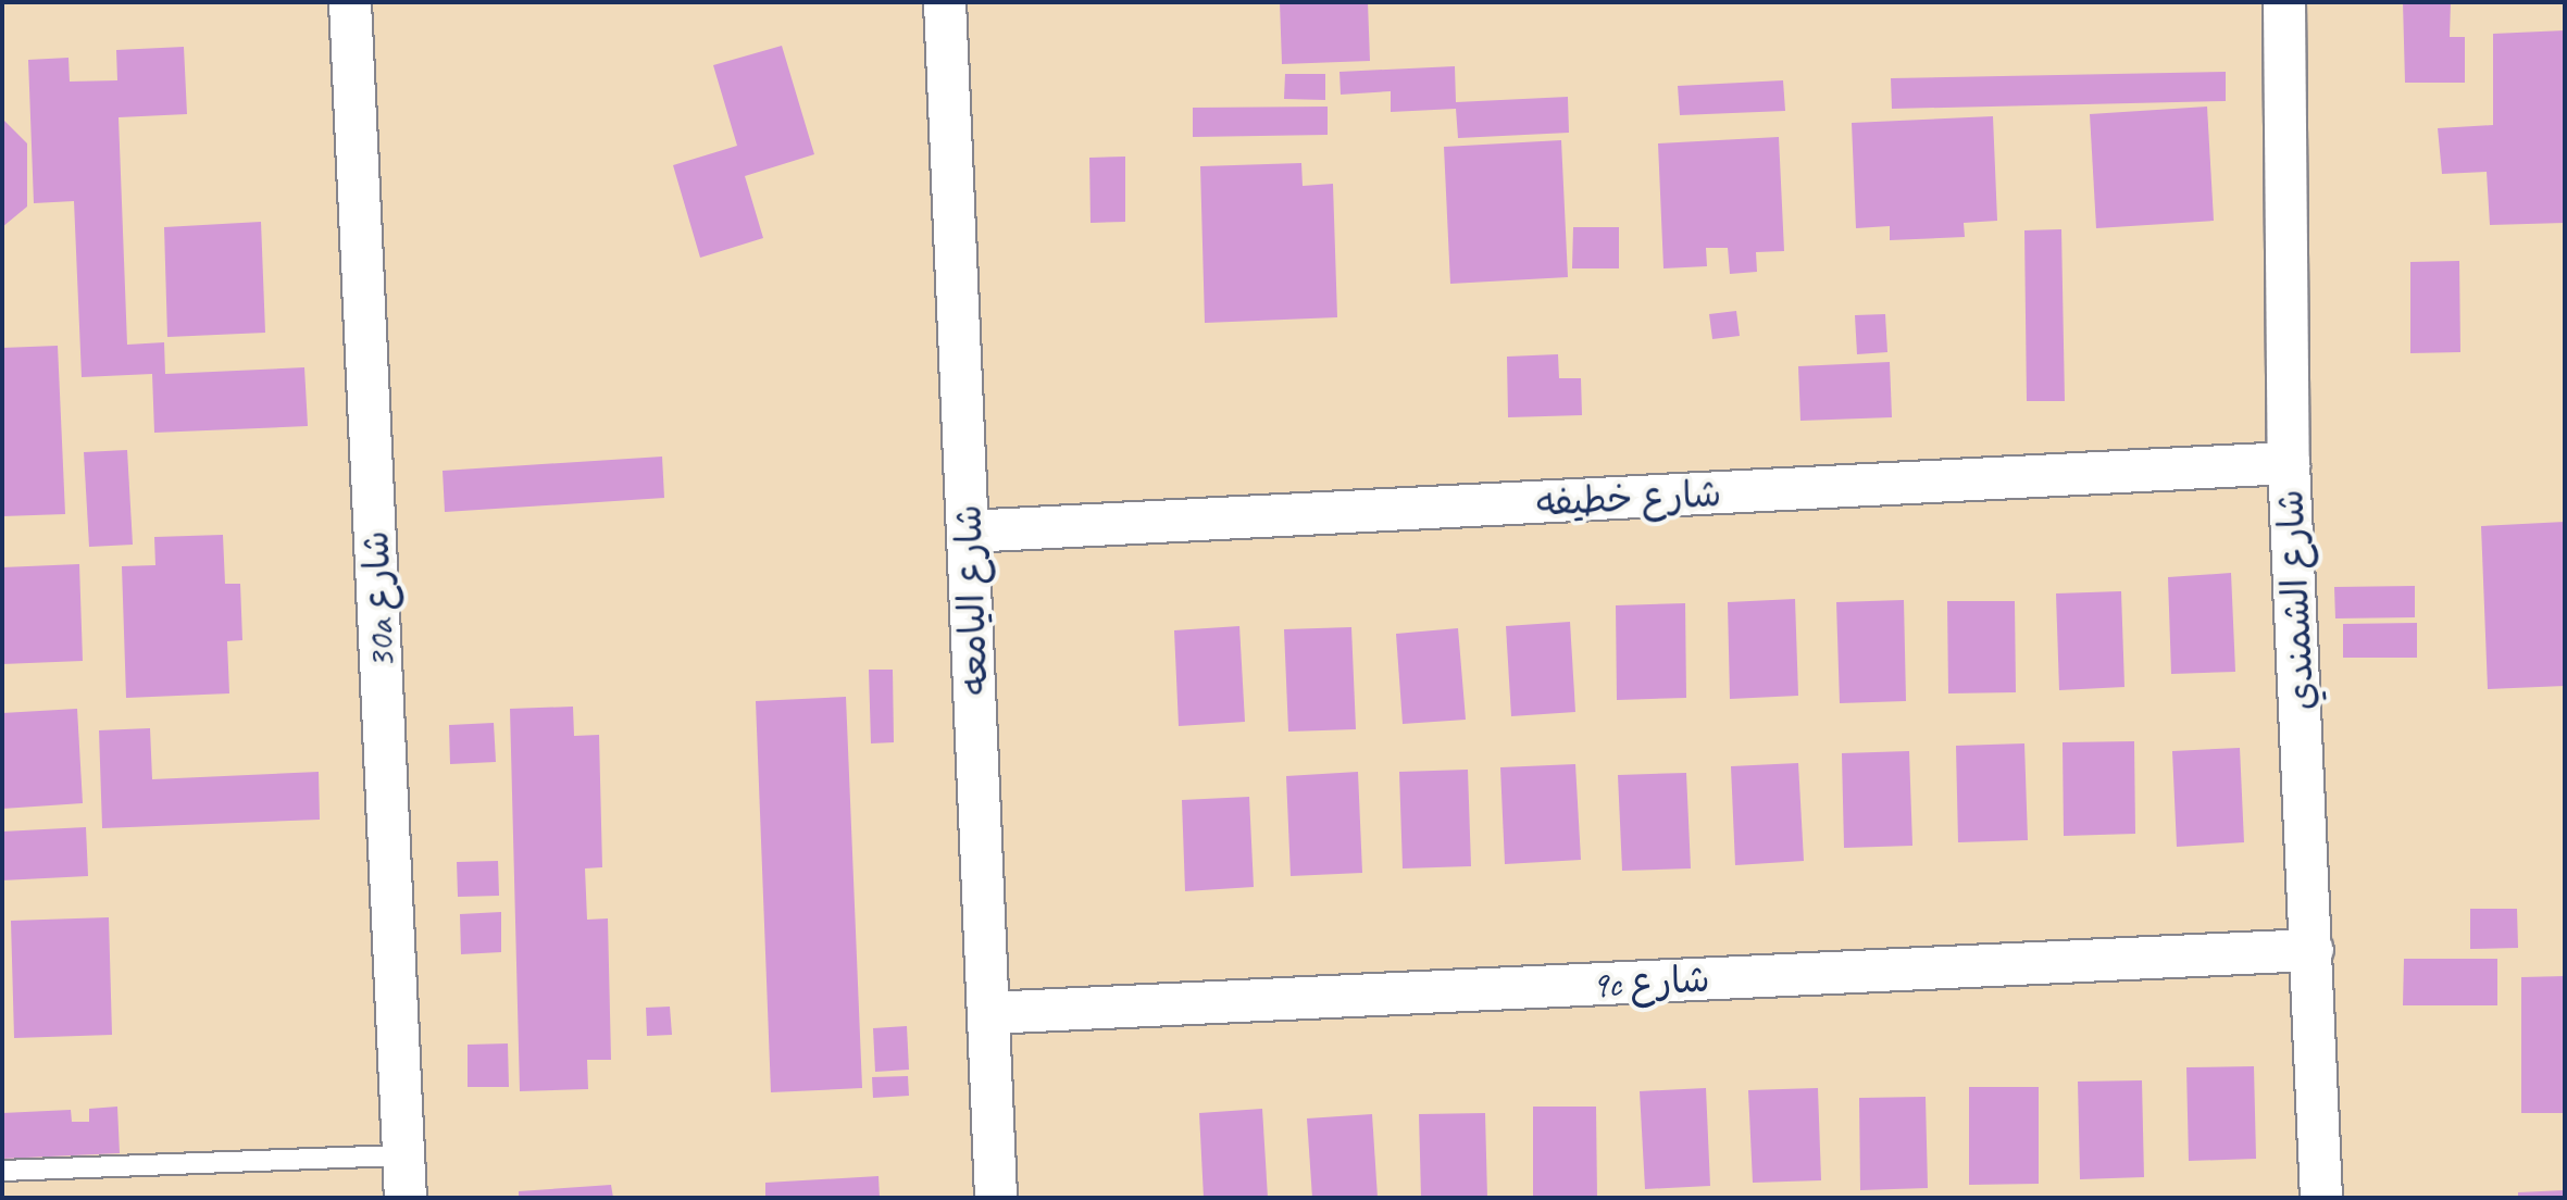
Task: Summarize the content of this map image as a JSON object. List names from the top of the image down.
{
  "streets": {
    "street": [
      "شارع خطيفه",
      "30a شارع",
      "شارع اليامعه",
      "شارع الشمندي",
      "9c شارع"
    ]
  },
  "crossings": [
    ["شارع خطيفه", "شارع اليامعه"],
    ["شارع خطيفه", "شارع الشمندي"],
    ["شارع اليامعه", "9c شارع"],
    ["شارع الشمندي", "9c شارع"]
  ]
}
